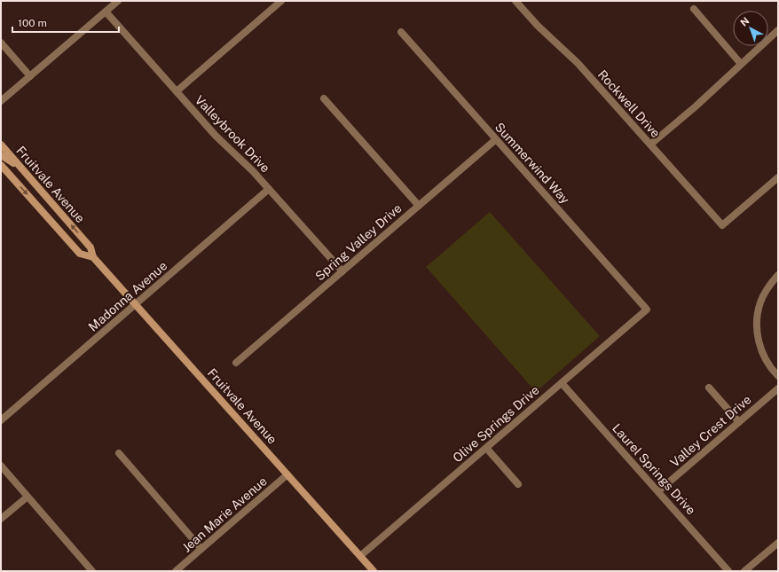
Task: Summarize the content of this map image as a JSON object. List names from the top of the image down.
{
  "streets": {
    "main road": ["Fruitvale Avenue"],
    "street": [
      "Rockwell Drive",
      "Valleybrook Drive",
      "Summerwind Way",
      "Spring Valley Drive",
      "Madonna Avenue",
      "Olive Springs Drive",
      "Valley Crest Drive",
      "Laurel Springs Drive",
      "Jean Marie Avenue"
    ]
  },
  "crossings": [
    ["Valleybrook Drive", "Spring Valley Drive"],
    ["Valleybrook Drive", "Madonna Avenue"],
    ["Summerwind Way", "Spring Valley Drive"],
    ["Summerwind Way", "Olive Springs Drive"],
    ["Fruitvale Avenue", "Madonna Avenue"],
    ["Fruitvale Avenue", "Olive Springs Drive"],
    ["Fruitvale Avenue", "Jean Marie Avenue"],
    ["Olive Springs Drive", "Laurel Springs Drive"],
    ["Valley Crest Drive", "Laurel Springs Drive"]
  ],
  "scale_bar": "100 m",
  "north": "top left"
}
